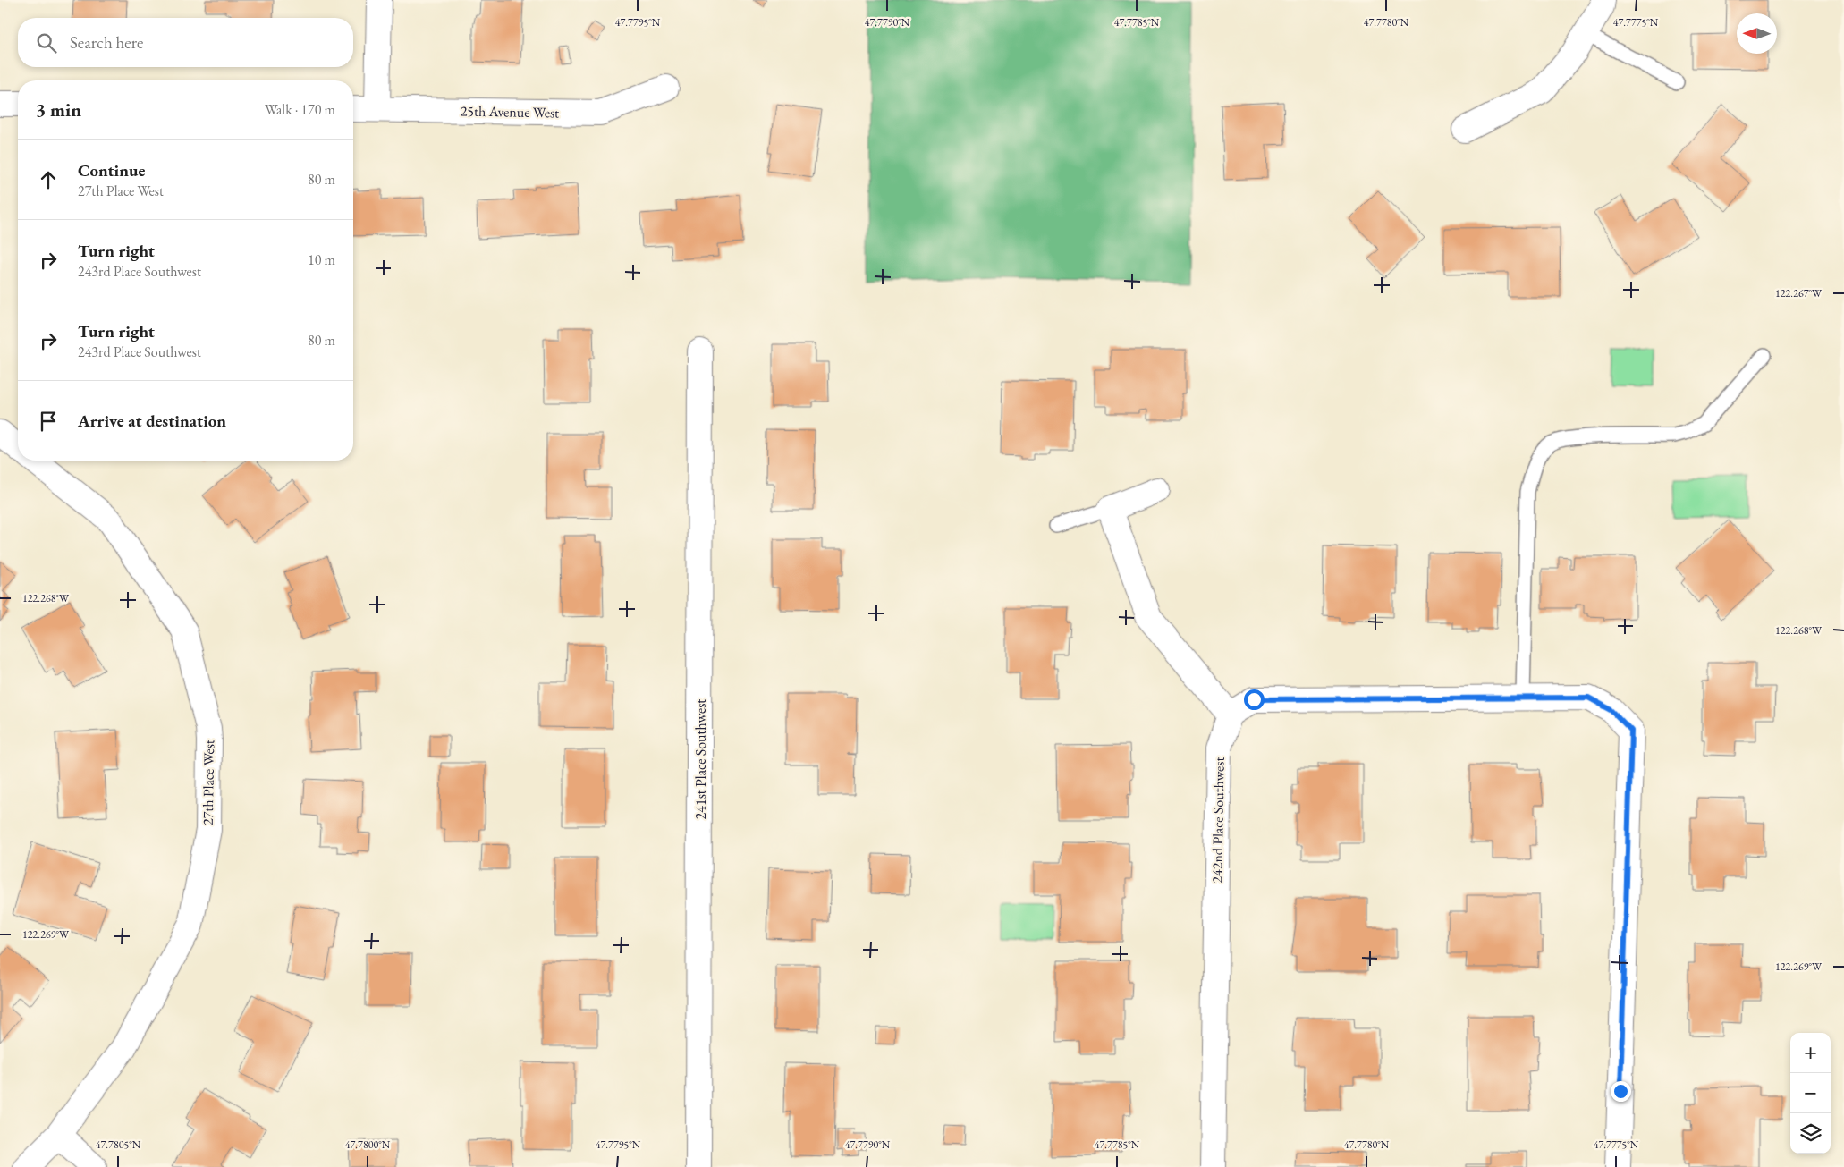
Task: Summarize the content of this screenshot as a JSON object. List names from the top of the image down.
{
  "streets": {
    "street": [
      "25th Avenue West",
      "241st Place Southwest",
      "27th Place West",
      "242nd Place Southwest"
    ]
  },
  "north": "left",
  "page": {
    "search": "Search here",
    "heading": ["3 min", "Walk · 170 m"],
    "list": [
      ["Continue", "27th Place West", "80 m"],
      ["Turn right", "243rd Place Southwest", "10 m"],
      ["Turn right", "243rd Place Southwest", "80 m"],
      "Arrive at destination"
    ],
    "map_buttons": ["+", "−"]
  },
  "coordinates": [
    "47.7795°N",
    "47.7790°N",
    "47.7785°N",
    "47.7780°N",
    "47.7775°N",
    "122.267°W",
    "122.268°W",
    "122.269°W",
    "47.7805°N",
    "47.7800°N"
  ]
}
